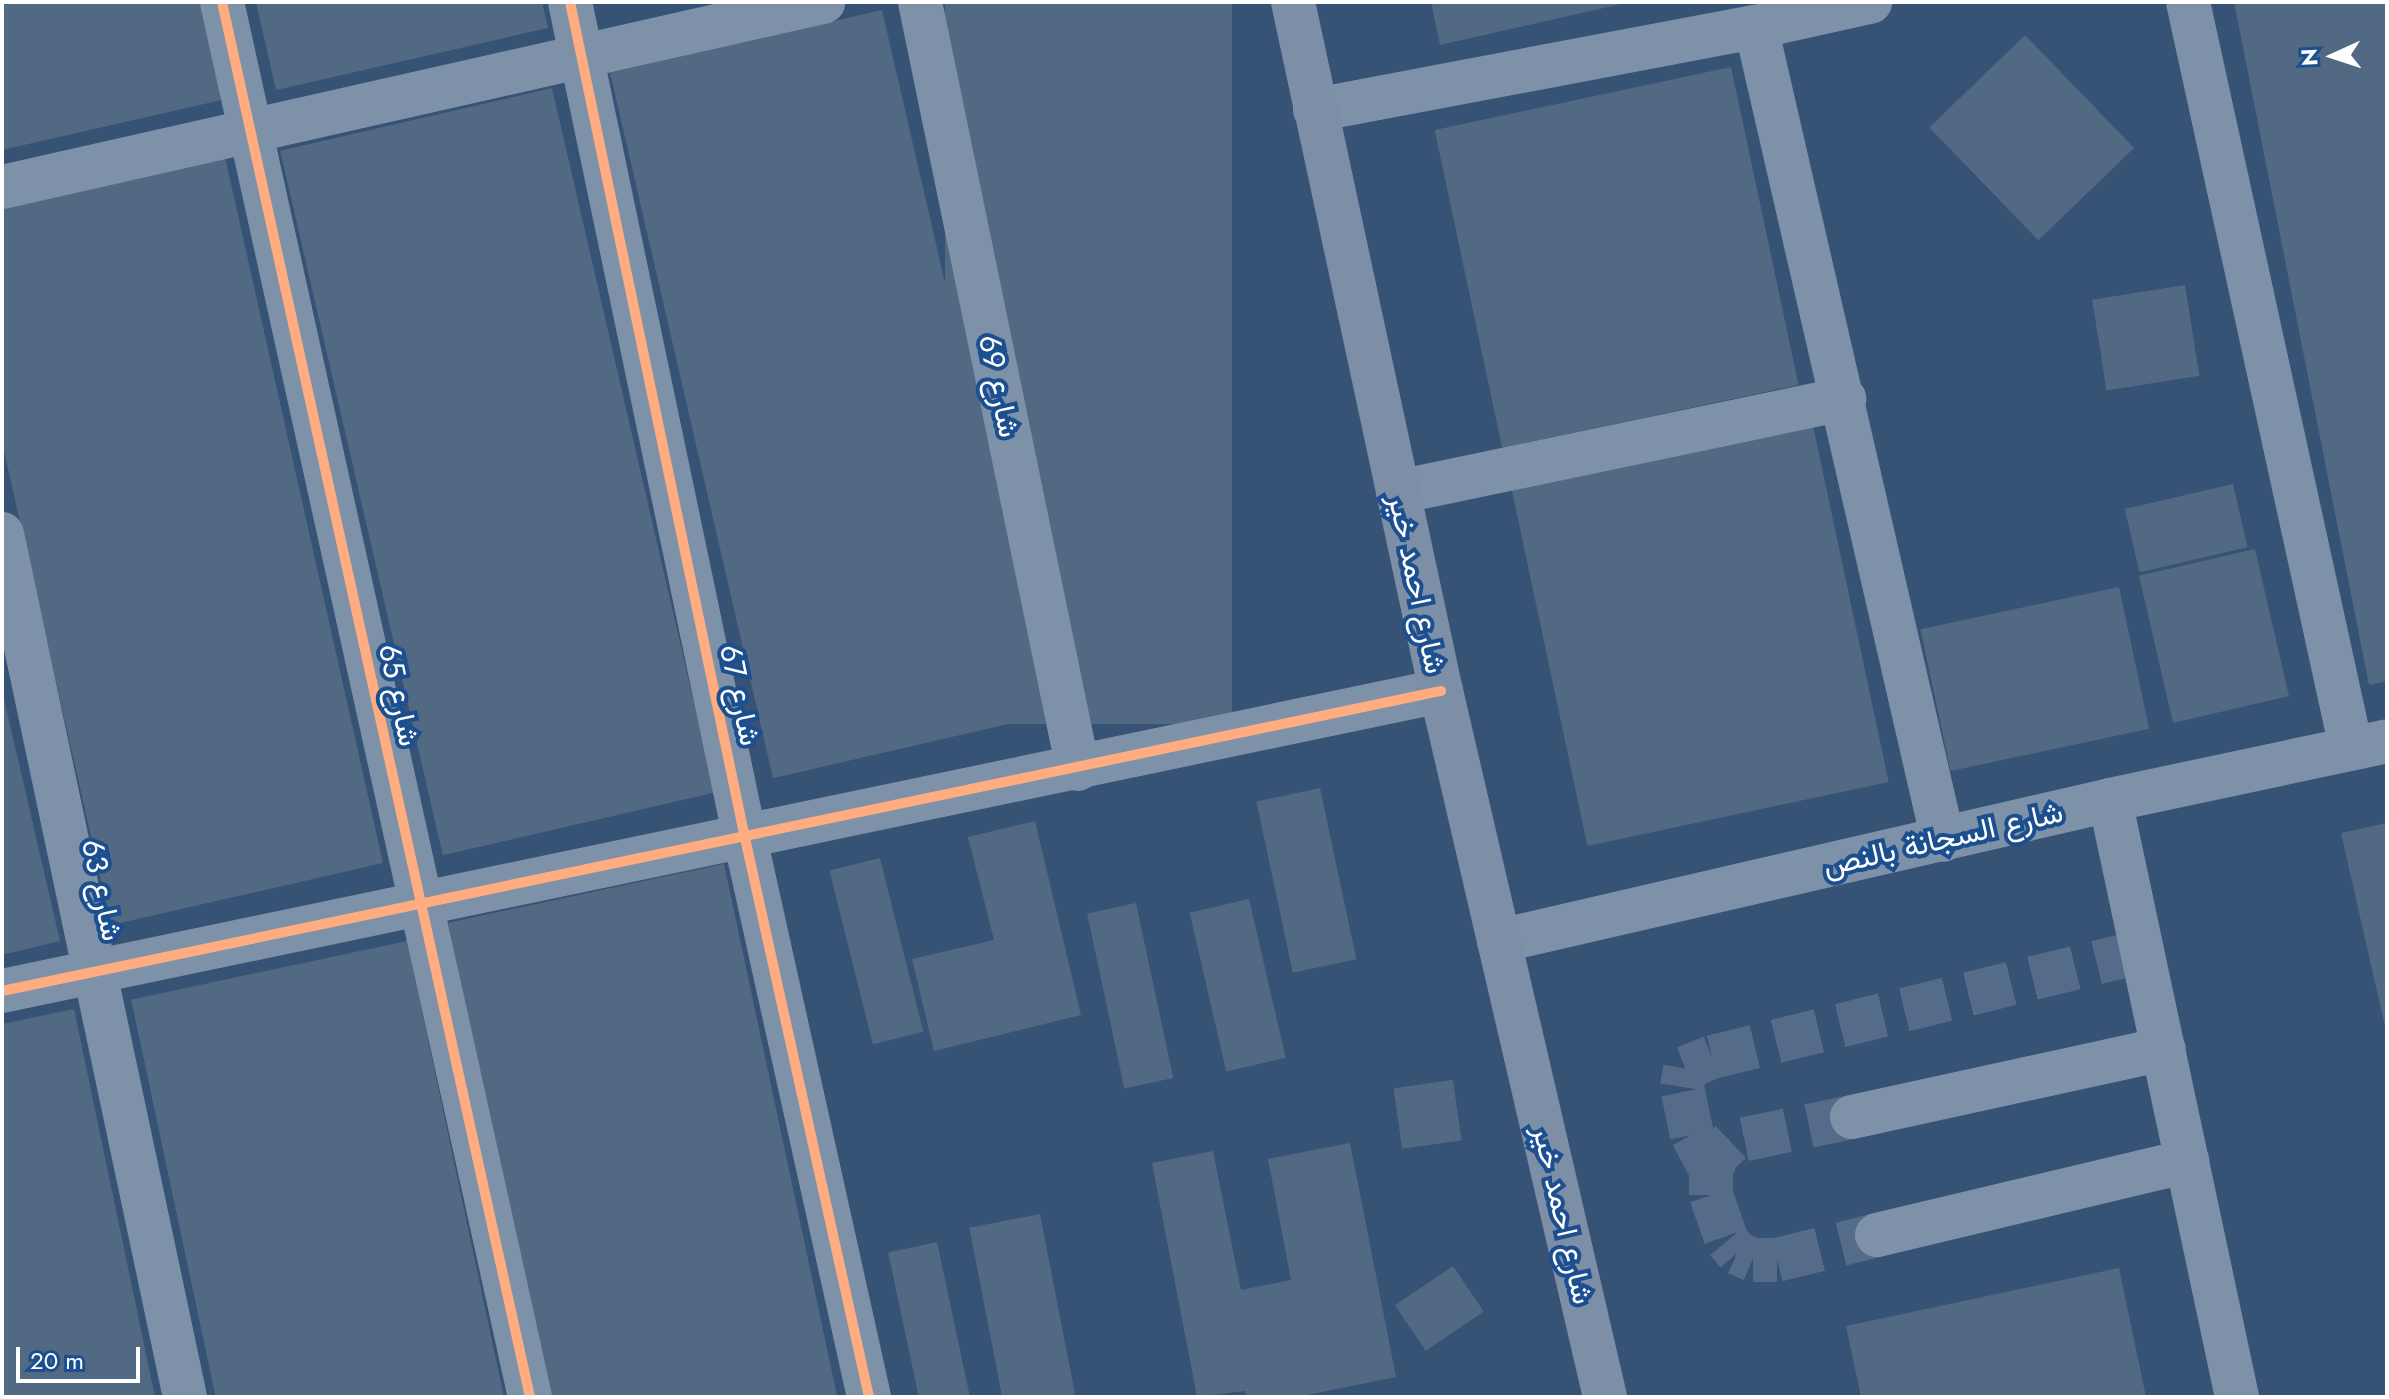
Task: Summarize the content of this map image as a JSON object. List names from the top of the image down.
{
  "streets": {
    "main road": ["شارع احمد خير"],
    "street": [
      "شارع 69",
      "شارع 65",
      "شارع 67",
      "شارع السجانة بالنص",
      "شارع 63"
    ]
  },
  "crossings": [
    ["شارع احمد خير", "شارع السجانة بالنص"]
  ],
  "scale_bar": "20 m",
  "north": "left"
}
